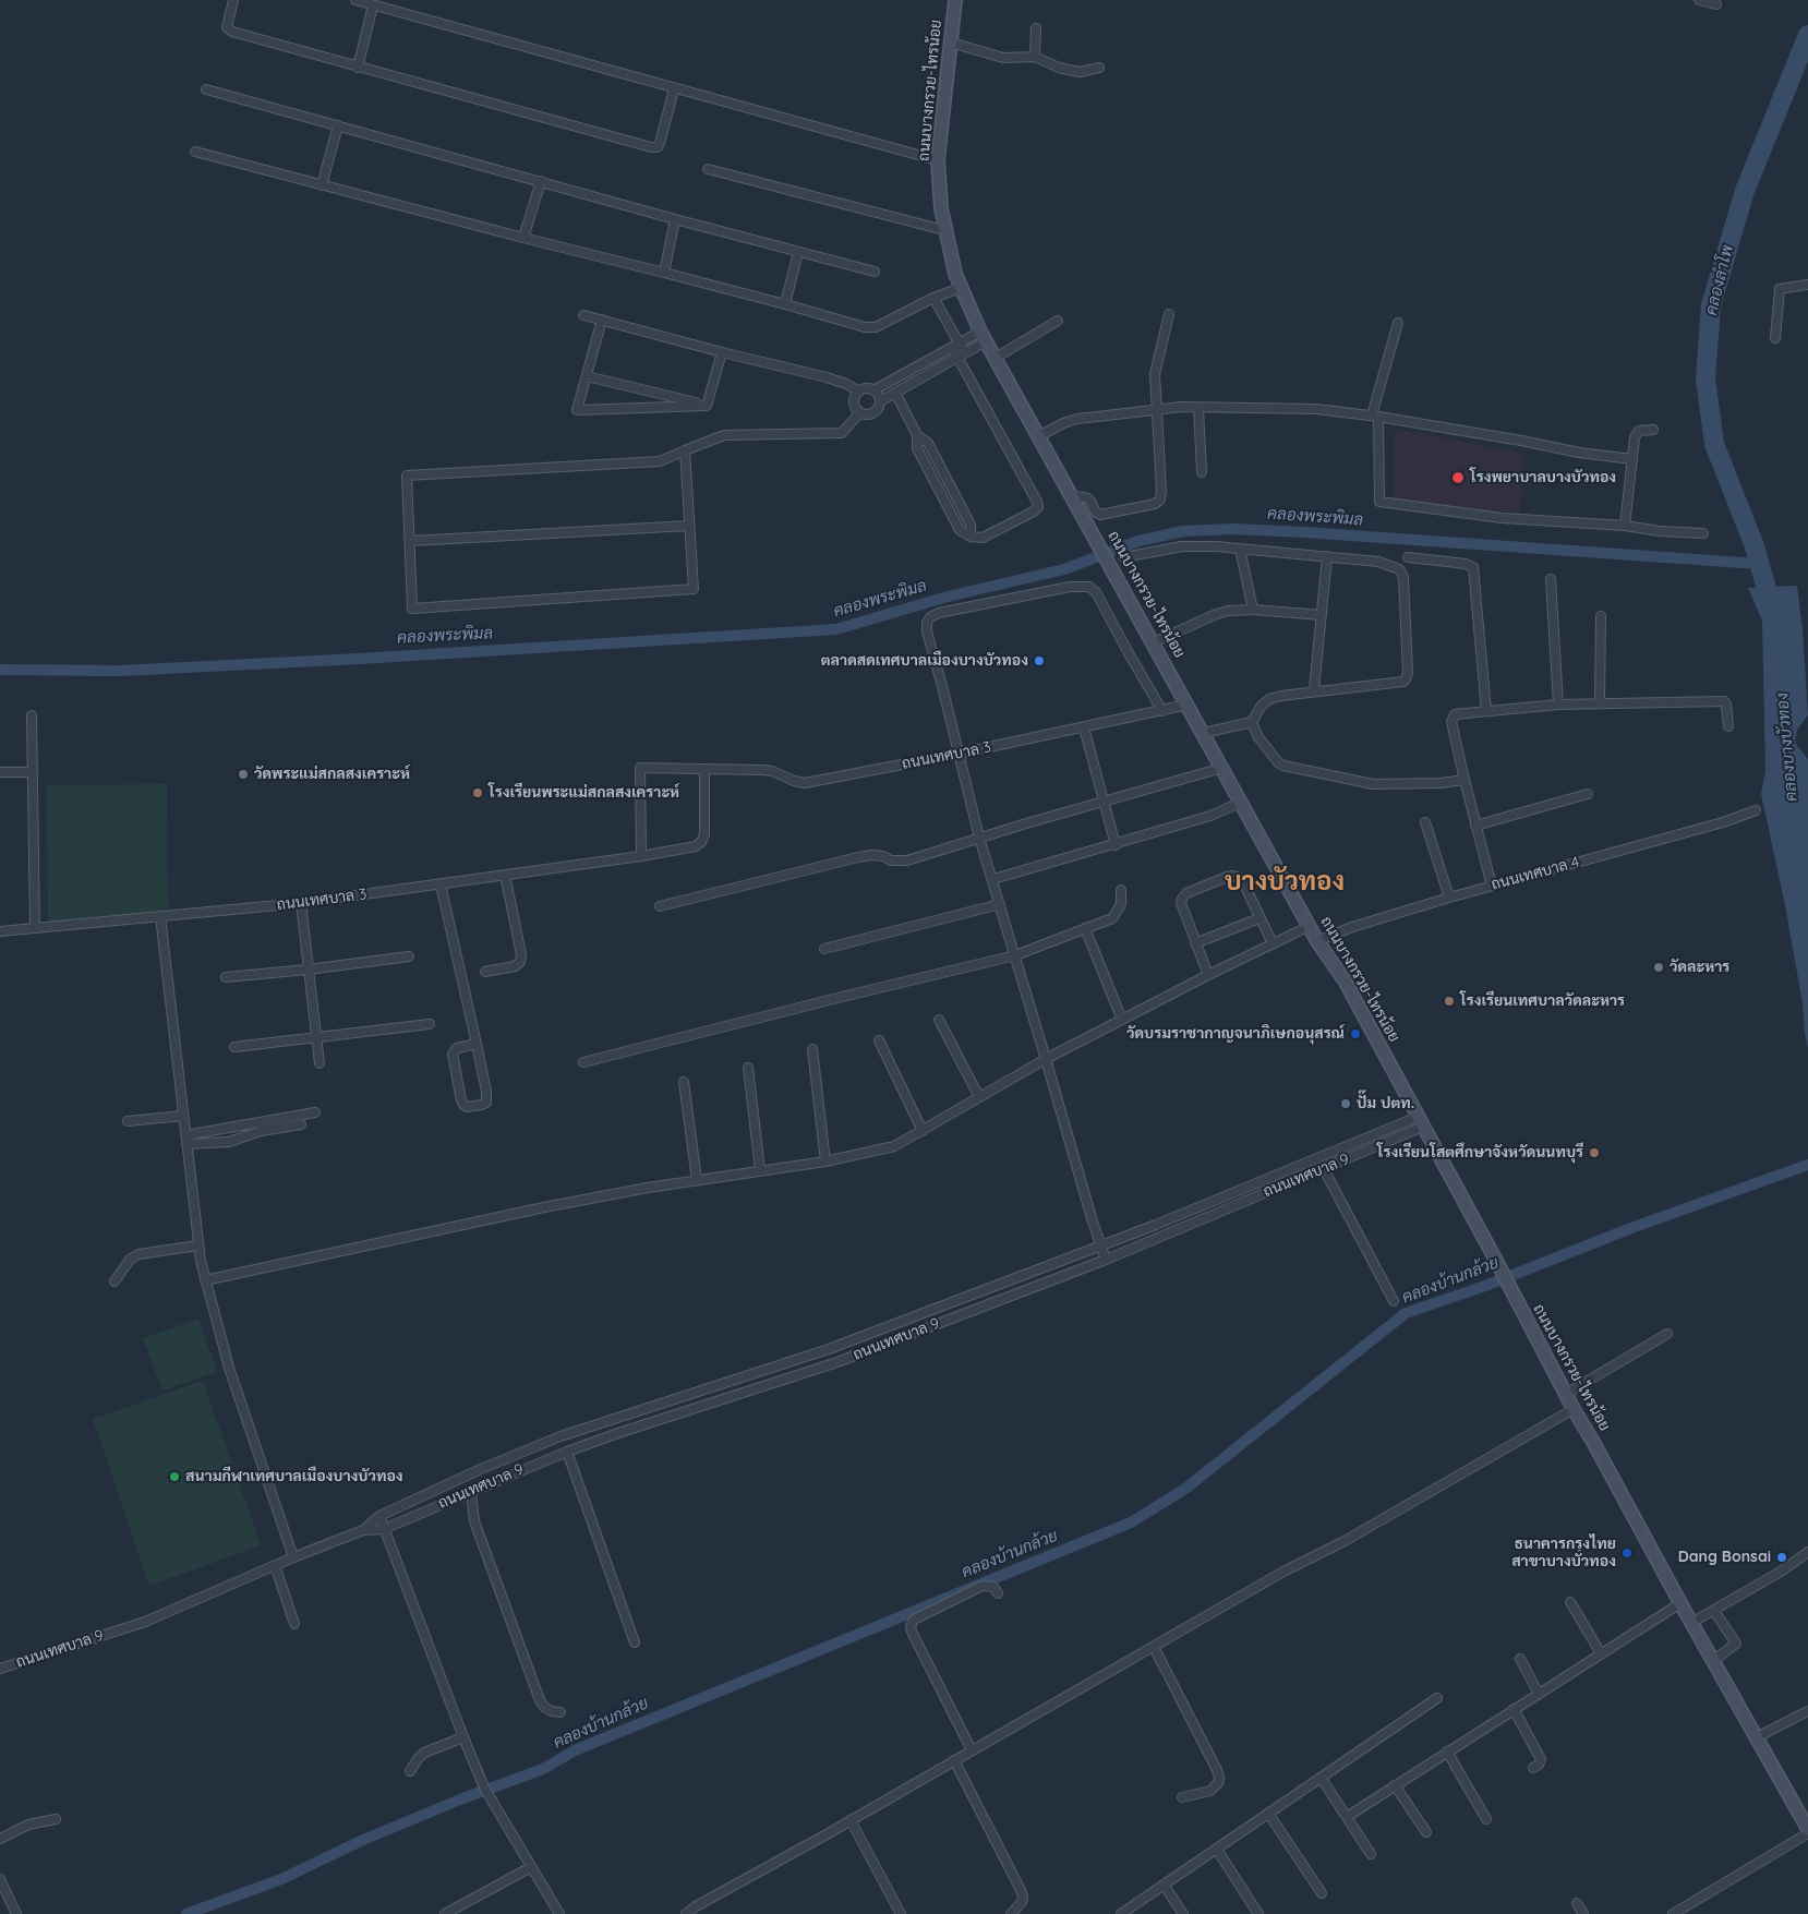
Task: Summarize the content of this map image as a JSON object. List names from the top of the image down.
{
  "streets": {
    "main road": ["ถนนบางกรวย-ไทรน้อย"],
    "street": ["ถนนเทศบาล 3", "ถนนเทศบาล 4", "ถนนเทศบาล 9"]
  },
  "crossings": [
    ["ถนนบางกรวย-ไทรน้อย", "ถนนเทศบาล 3"],
    ["ถนนบางกรวย-ไทรน้อย", "ถนนเทศบาล 4"],
    ["ถนนบางกรวย-ไทรน้อย", "ถนนเทศบาล 9"]
  ],
  "districts": ["บางบัวทอง"],
  "water": [
    "คลองลำโพ",
    "คลองพระพิมล",
    "คลองบางบัวทอง",
    "คลองบ้านกล้วย"
  ],
  "places": [
    "โรงพยาบาลบางบัวทอง",
    "ตลาดสดเทศบาลเมืองบางบัวทอง",
    "วัดพระแม่สกลสงเคราะห์",
    "โรงเรียนพระแม่สกลสงเคราะห์",
    "วัดละหาร",
    "โรงเรียนเทศบาลวัดละหาร",
    "วัดบรมราชากาญจนาภิเษกอนุสรณ์",
    "ปั๊ม ปตท.",
    "โรงเรียนโสตศึกษาจังหวัดนนทบุรี",
    "สนามกีฬาเทศบาลเมืองบางบัวทอง",
    "ธนาคารกรุงไทย สาขาบางบัวทอง",
    "Dang Bonsai"
  ]
}
